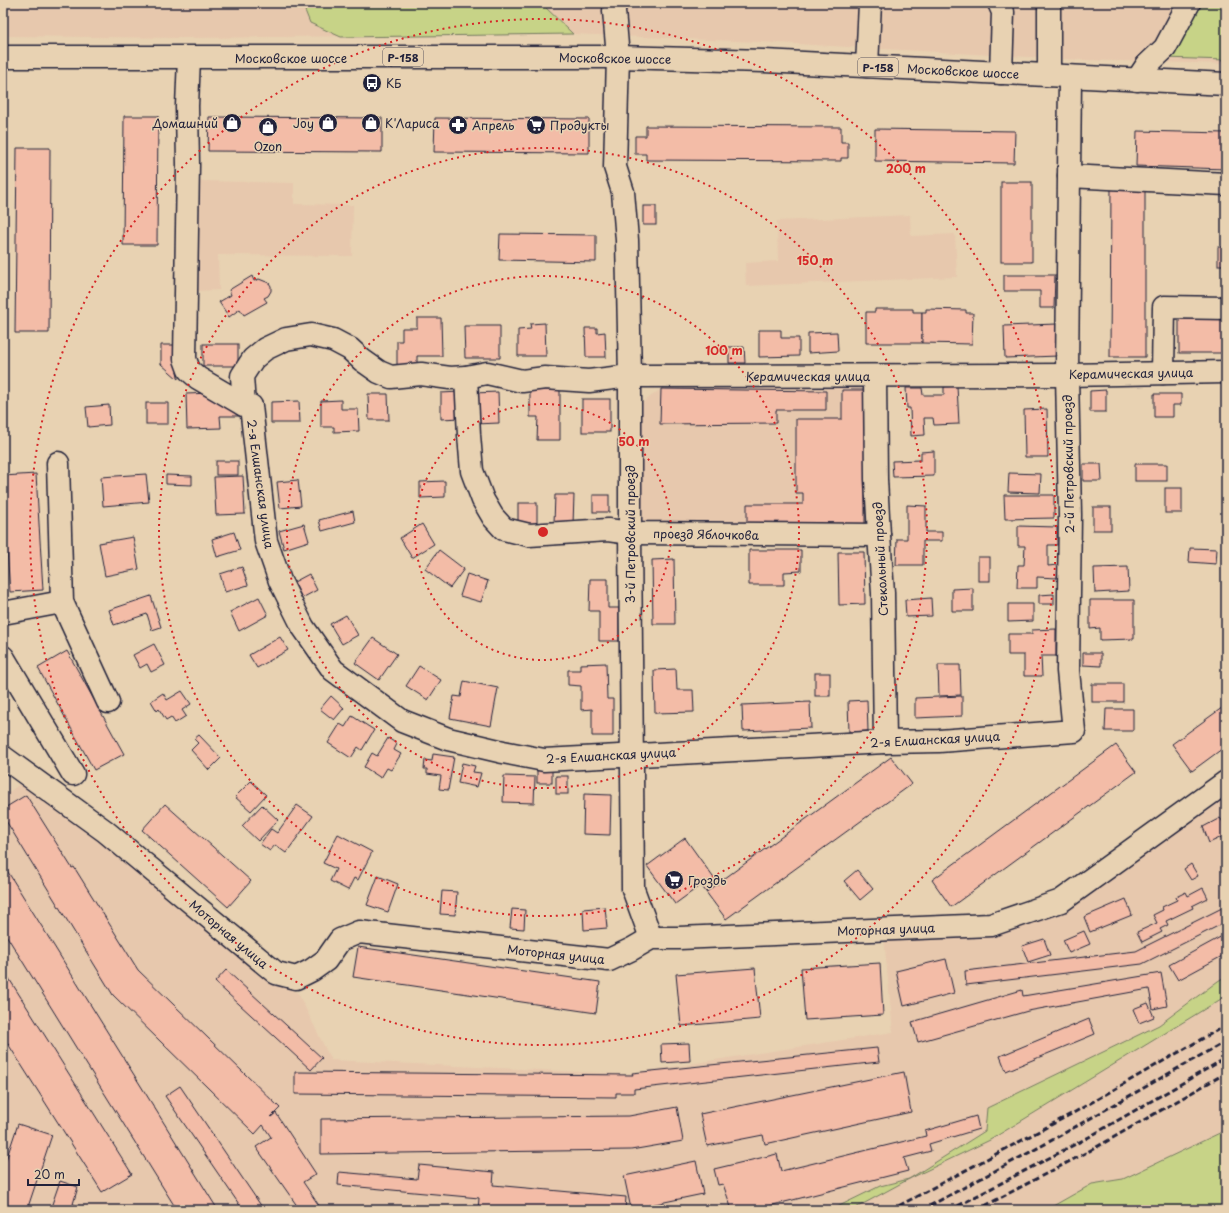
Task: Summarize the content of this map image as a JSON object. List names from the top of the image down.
{
  "streets": {
    "street": [
      "Р-158",
      "Московское шоссе",
      "Керамическая улица",
      "2-й Петровский проезд",
      "2-я Елшанская улица",
      "3-й Петровский проезд",
      "проезд Яблочкова",
      "Стекольный проезд",
      "Моторная улица"
    ]
  },
  "crossings": [
    ["Московское шоссе", "2-й Петровский проезд"],
    ["Московское шоссе", "2-я Елшанская улица"],
    ["Московское шоссе", "3-й Петровский проезд"],
    ["Керамическая улица", "2-й Петровский проезд"],
    ["Керамическая улица", "2-я Елшанская улица"],
    ["Керамическая улица", "3-й Петровский проезд"],
    ["Керамическая улица", "проезд Яблочкова"],
    ["Керамическая улица", "Стекольный проезд"],
    ["2-й Петровский проезд", "2-я Елшанская улица"],
    ["2-я Елшанская улица", "3-й Петровский проезд"],
    ["2-я Елшанская улица", "Стекольный проезд"],
    ["3-й Петровский проезд", "проезд Яблочкова"],
    ["3-й Петровский проезд", "Моторная улица"],
    ["проезд Яблочкова", "Стекольный проезд"]
  ],
  "places": {
    "bus stop": ["КБ"],
    "shop": [
      "Домашний",
      "Joy",
      "К'Лариса",
      "Ozon"
    ],
    "pharmacy": ["Апрель"],
    "supermarket": ["Продукты", "Гроздь"]
  },
  "scale_bar": "20 m",
  "rings": [
    "200 m",
    "150 m",
    "100 m",
    "50 m"
  ]
}
